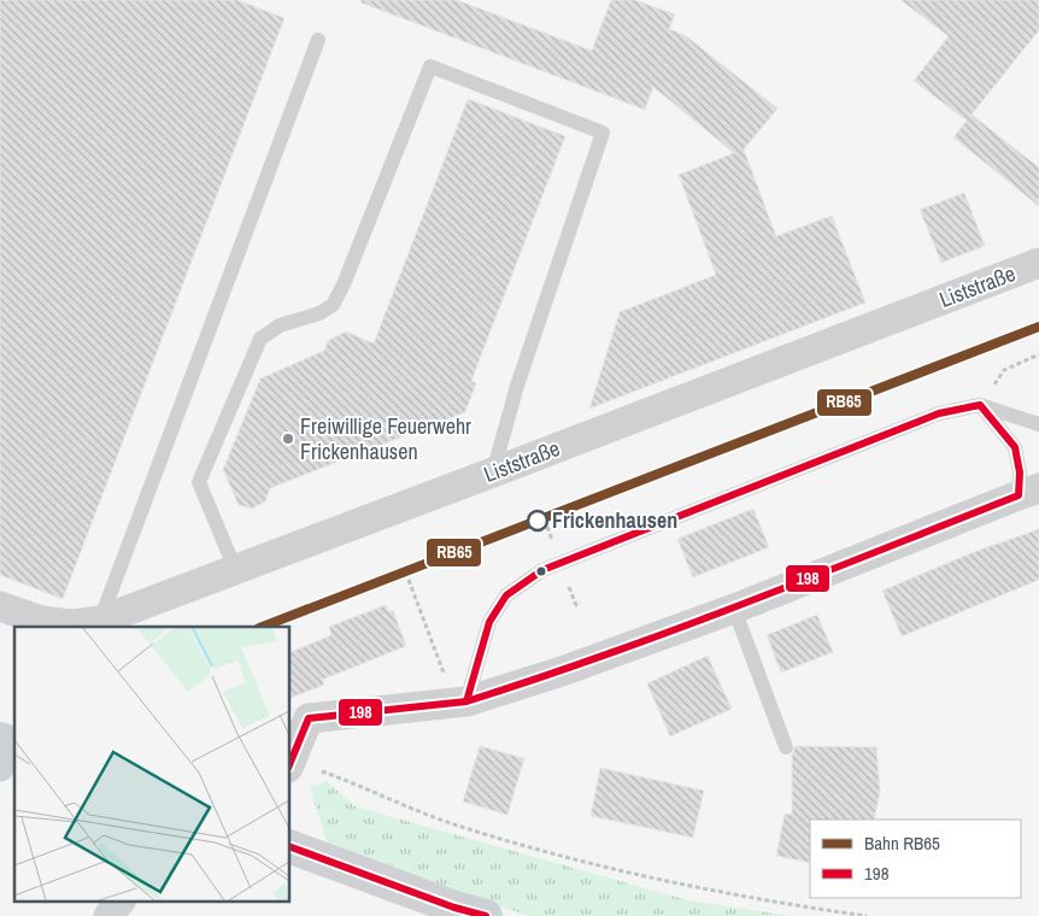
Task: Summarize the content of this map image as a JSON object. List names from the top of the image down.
{
  "streets": {
    "street": ["Liststraße"]
  },
  "places": ["Freiwillige Feuerwehr Frickenhausen", "Frickenhausen"],
  "lines": ["rail line RB65", "transit line 198"],
  "legend": ["Bahn RB65", "198"]
}
